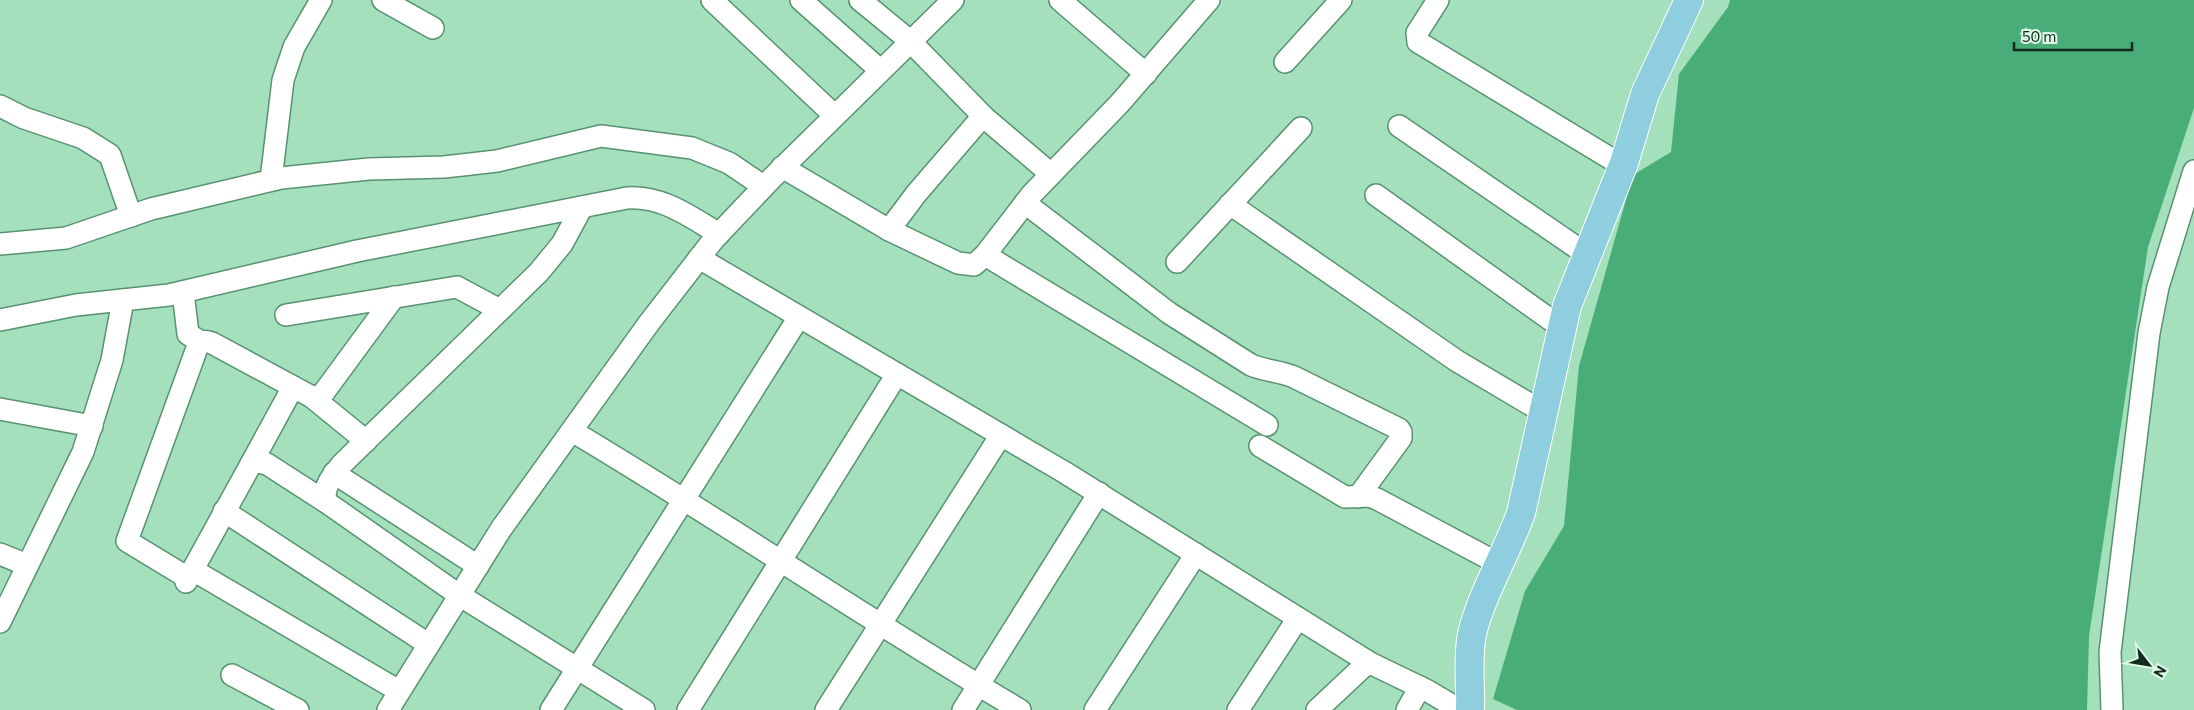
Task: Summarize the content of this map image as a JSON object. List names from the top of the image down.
{
  "scale_bar": "50 m",
  "north": "bottom right"
}
